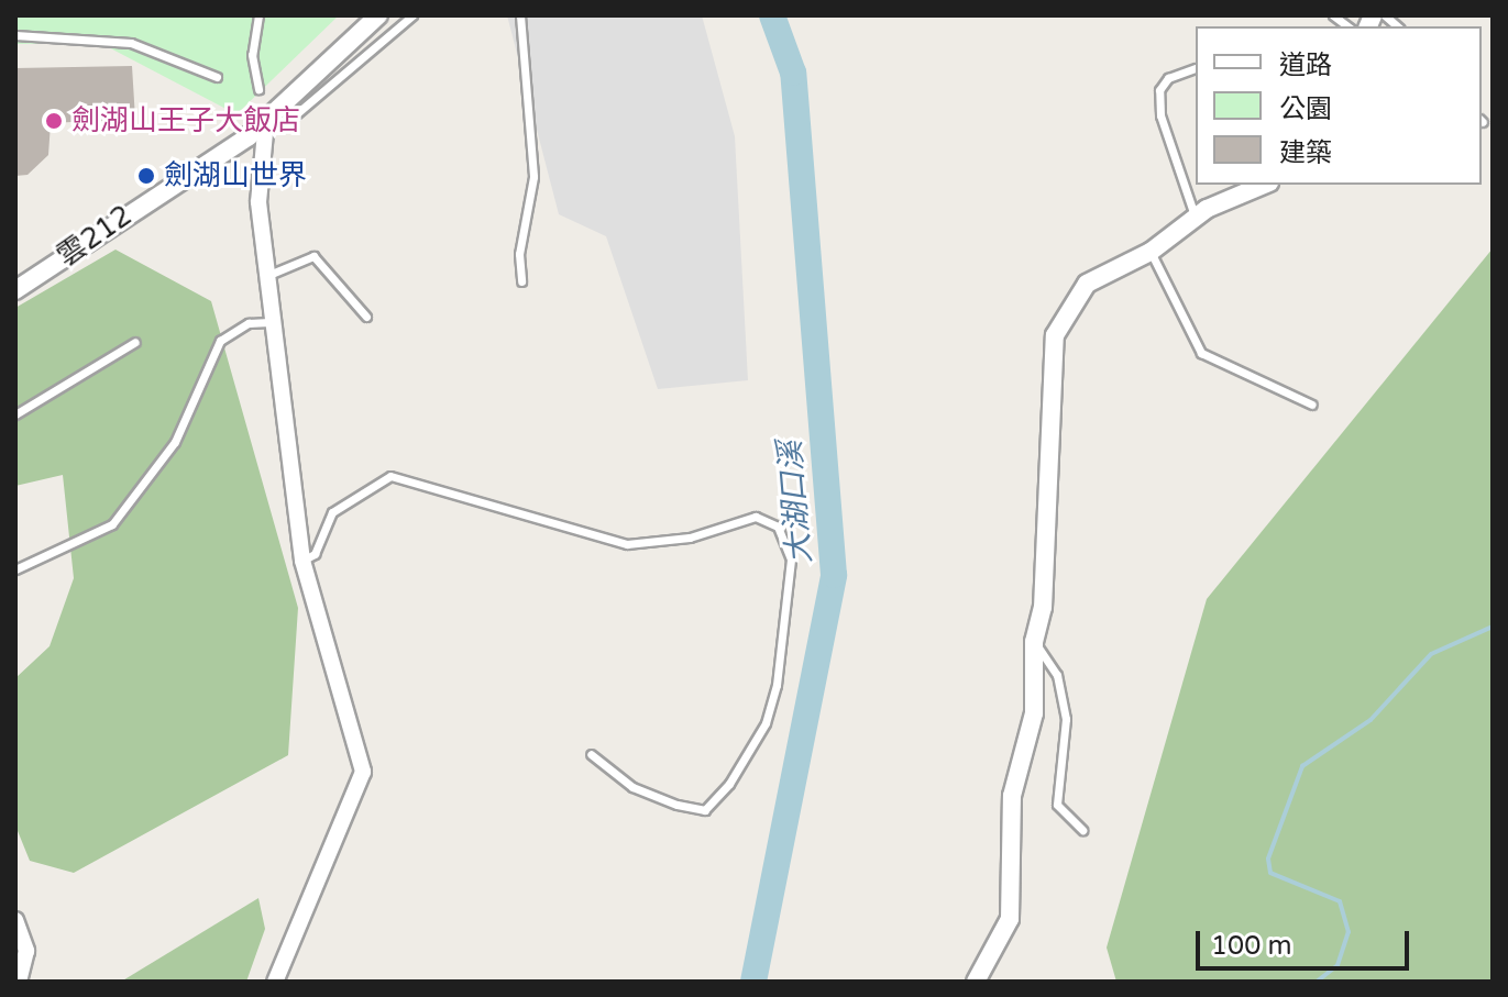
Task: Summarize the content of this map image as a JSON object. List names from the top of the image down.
{
  "streets": {
    "street": ["雲212"]
  },
  "water": ["大湖口溪"],
  "places": ["劍湖山王子大飯店", "劍湖山世界"],
  "legend": ["道路", "公園", "建築"],
  "scale_bar": "100 m"
}
